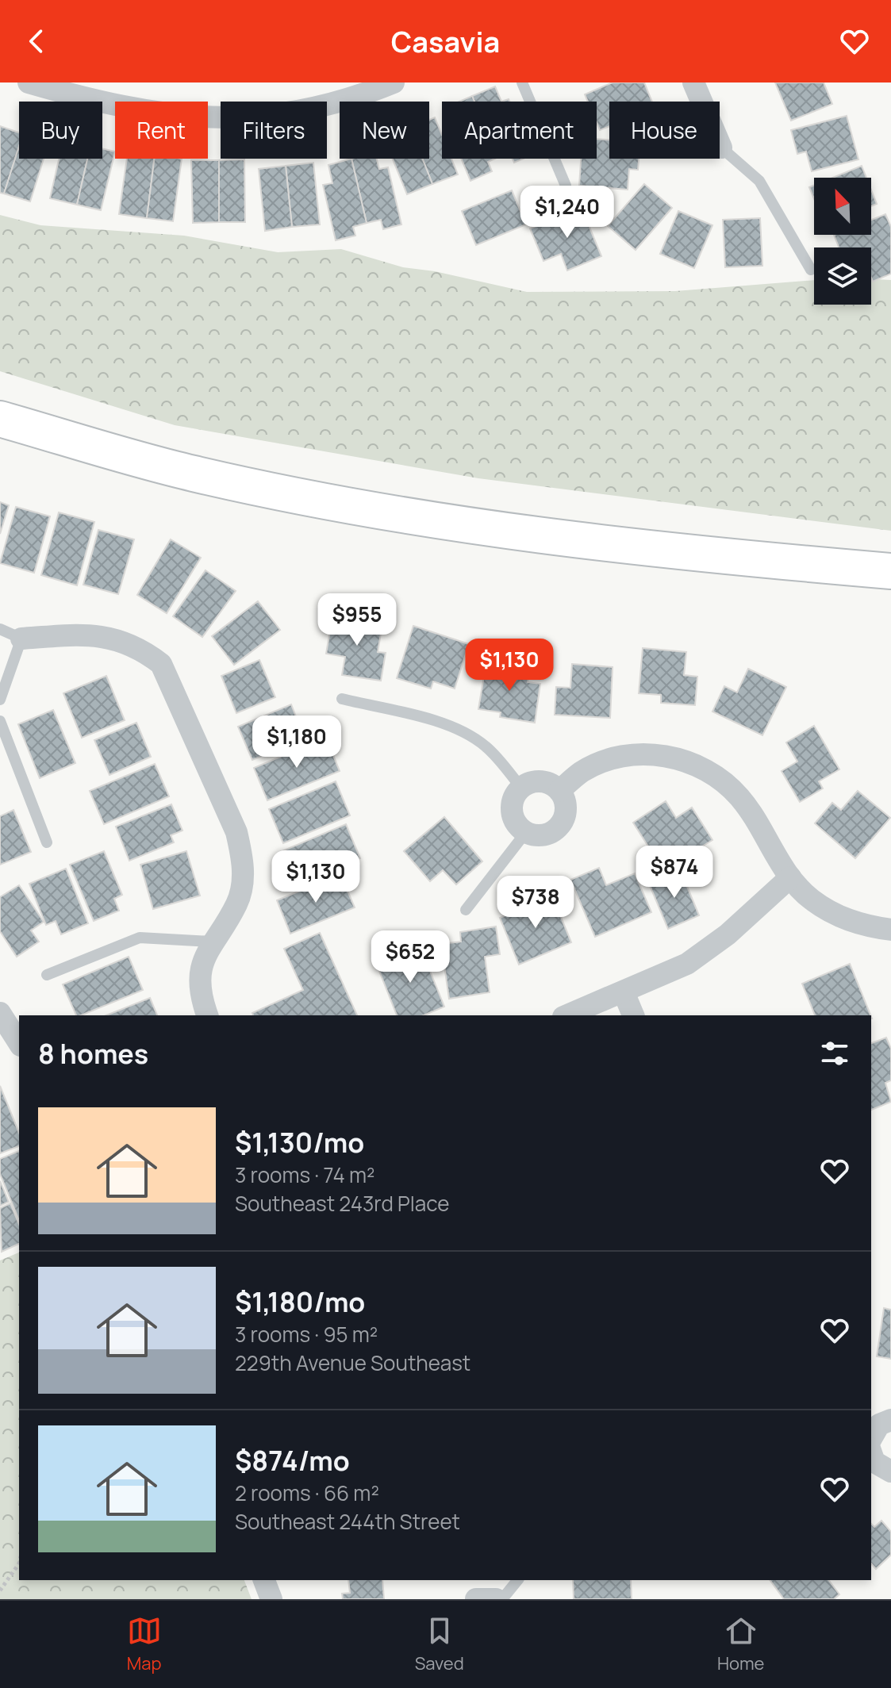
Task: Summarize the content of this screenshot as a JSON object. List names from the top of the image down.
{
  "north": "top left",
  "page": {
    "header": "Casavia",
    "chip": [
      "Buy",
      "Rent",
      "Filters",
      "New",
      "Apartment",
      "House"
    ],
    "price": [
      "$1,240",
      "$955",
      "$1,130",
      "$1,180",
      "$874",
      "$1,130",
      "$738",
      "$652"
    ],
    "heading": "8 homes",
    "list": [
      {
        "name": "$1,130/mo",
        "note": "3 rooms · 74 m² · Southeast 243rd Place"
      },
      {
        "name": "$1,180/mo",
        "note": "3 rooms · 95 m² · 229th Avenue Southeast"
      },
      {
        "name": "$874/mo",
        "note": "2 rooms · 66 m² · Southeast 244th Street"
      }
    ],
    "tabs": ["Map", "Saved", "Home"]
  }
}
